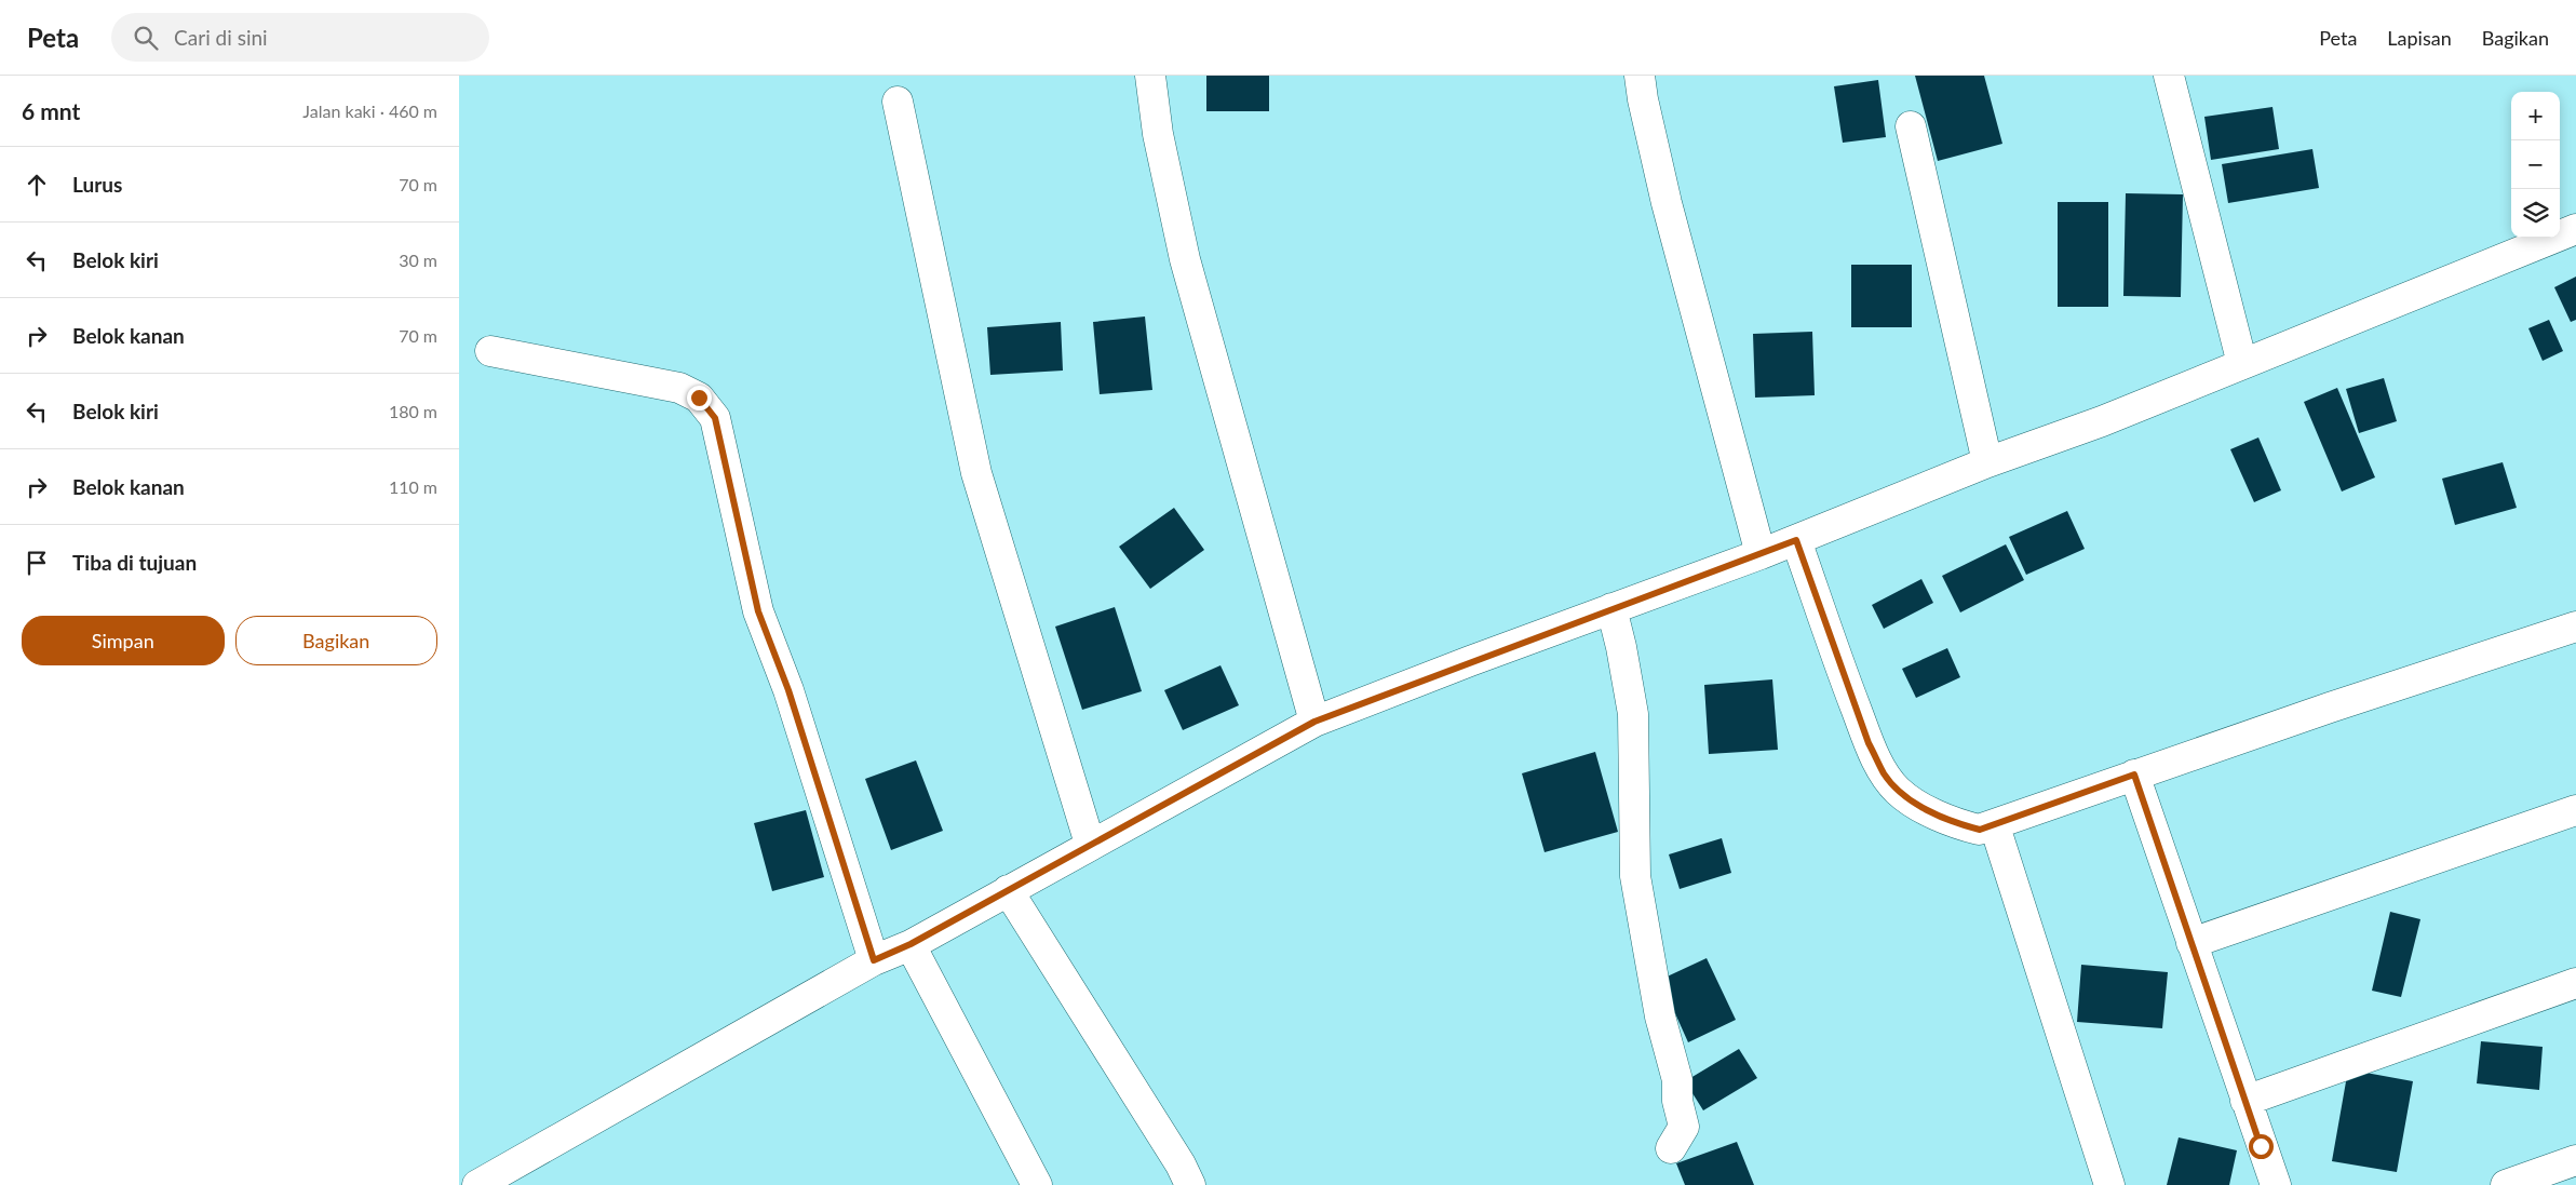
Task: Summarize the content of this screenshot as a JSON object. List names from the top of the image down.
{
  "page": {
    "header": "Peta",
    "search": "Cari di sini",
    "nav": ["Peta", "Lapisan", "Bagikan"],
    "heading": ["6 mnt", "Jalan kaki · 460 m"],
    "map_buttons": ["+", "−"],
    "list": [
      ["Lurus", "70 m"],
      ["Belok kiri", "30 m"],
      ["Belok kanan", "70 m"],
      ["Belok kiri", "180 m"],
      ["Belok kanan", "110 m"],
      "Tiba di tujuan"
    ],
    "buttons": ["Simpan", "Bagikan"]
  }
}
